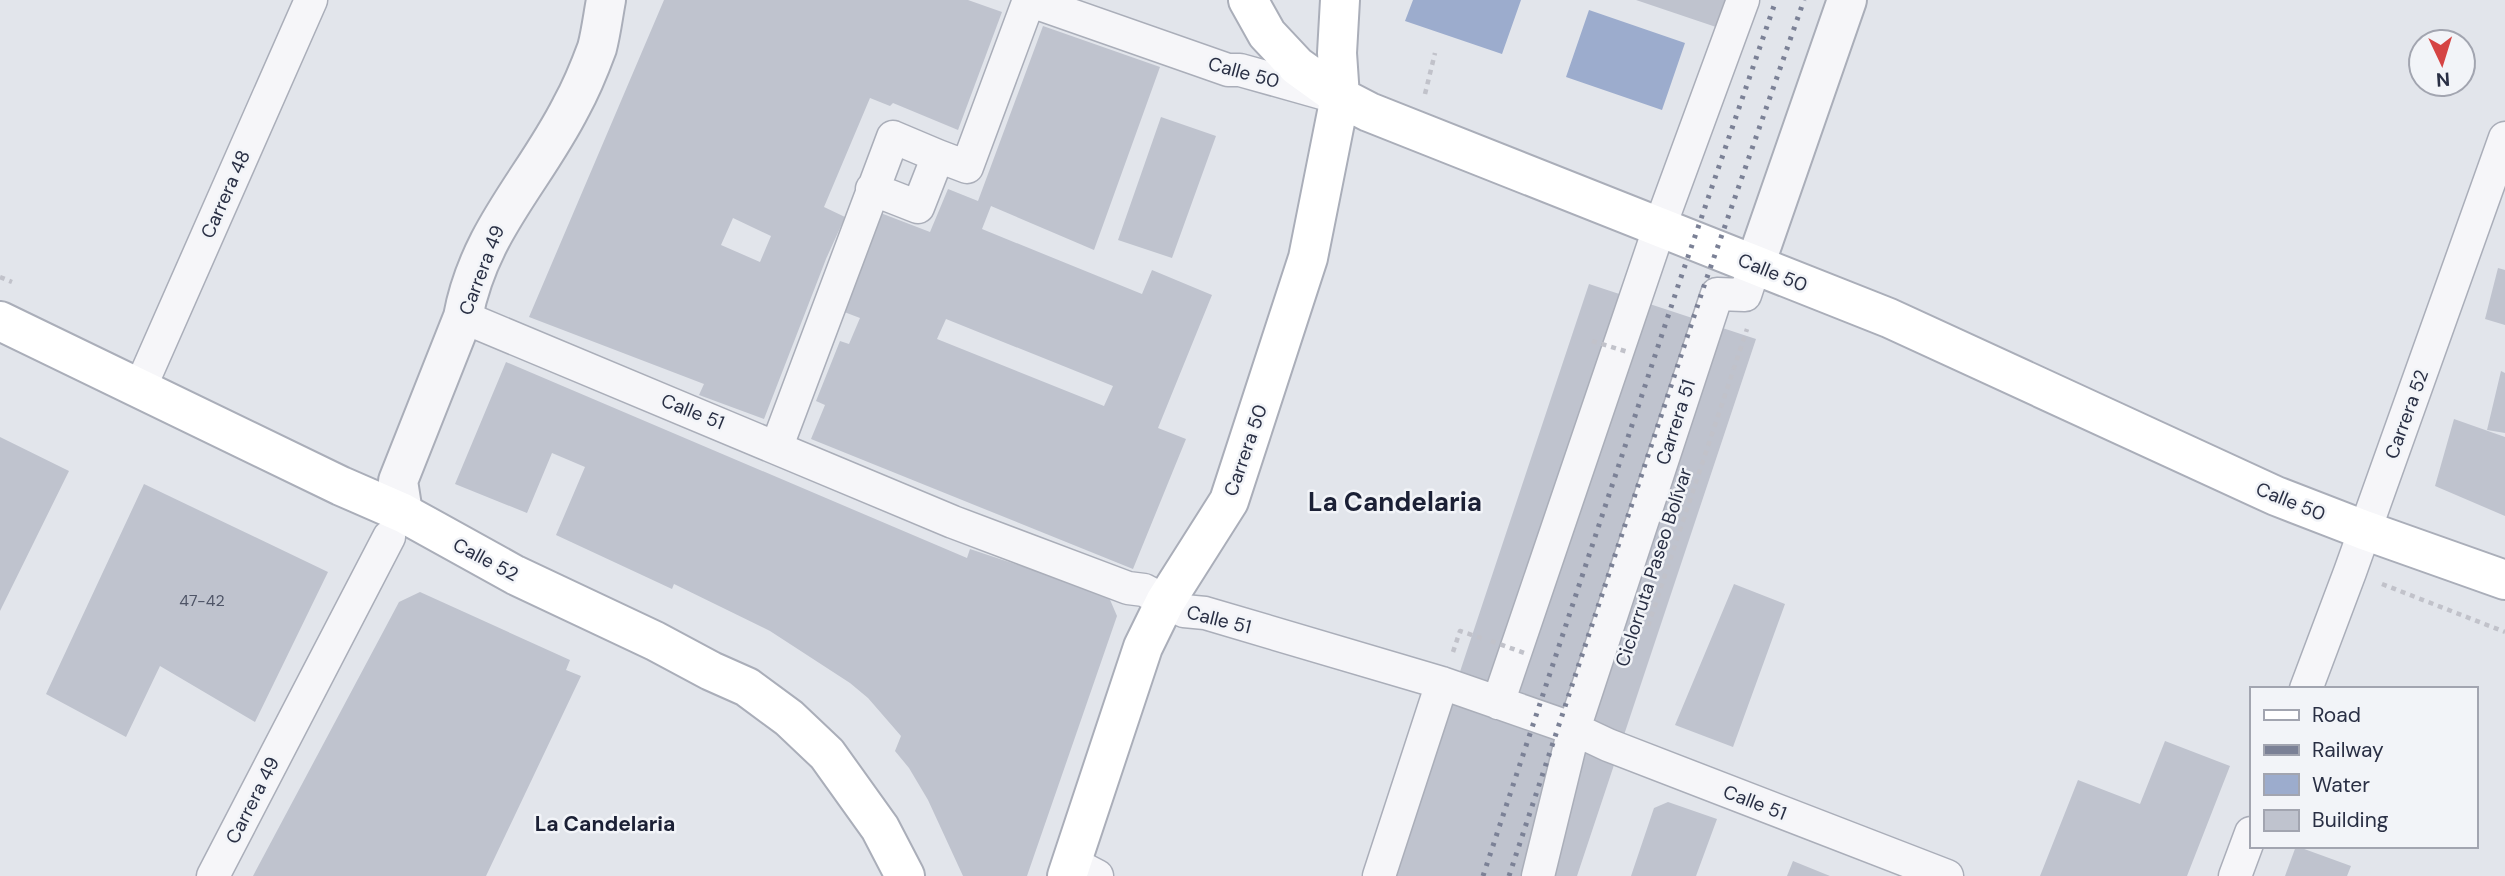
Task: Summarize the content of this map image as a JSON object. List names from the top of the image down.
{
  "streets": {
    "main road": ["Calle 50", "Carrera 50", "Calle 52"],
    "street": [
      "Carrera 48",
      "Carrera 49",
      "Calle 51",
      "Carrera 52",
      "Carrera 51"
    ],
    "path": ["Ciclorruta Paseo Bolívar"]
  },
  "crossings": [
    ["Calle 50", "Carrera 52"],
    ["Calle 50", "Carrera 51"],
    ["Calle 50", "Carrera 50"],
    ["Calle 50", "Ciclorruta Paseo Bolívar"],
    ["Carrera 48", "Calle 52"],
    ["Carrera 49", "Calle 51"],
    ["Carrera 49", "Calle 52"],
    ["Calle 51", "Carrera 51"],
    ["Calle 51", "Carrera 50"],
    ["Carrera 51", "Ciclorruta Paseo Bolívar"]
  ],
  "districts": ["La Candelaria", "La Candelaria"],
  "house_numbers": ["47-42"],
  "legend": [
    "Road",
    "Railway",
    "Water",
    "Building"
  ],
  "north": "bottom"
}
